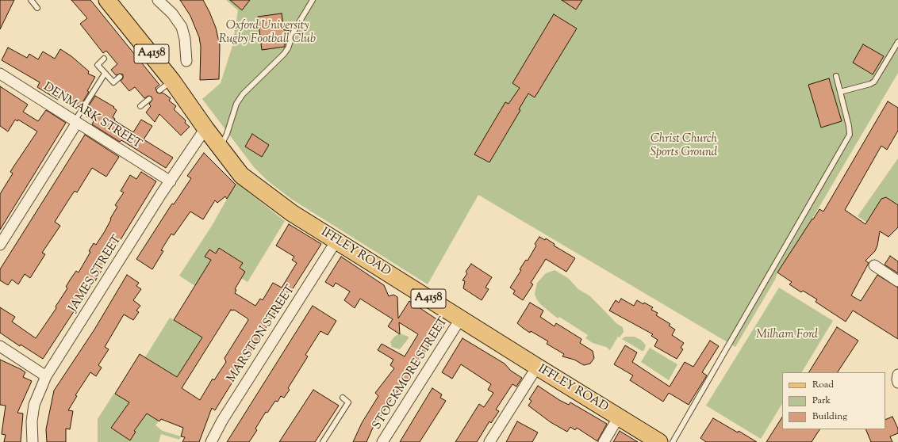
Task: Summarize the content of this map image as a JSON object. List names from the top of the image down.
{
  "streets": {
    "main road": ["A4158", "IFFLEY ROAD"],
    "street": [
      "DENMARK STREET",
      "JAMES STREET",
      "MARSTON STREET",
      "STOCKMORE STREET"
    ]
  },
  "crossings": [
    ["DENMARK STREET", "JAMES STREET"],
    ["IFFLEY ROAD", "JAMES STREET"],
    ["IFFLEY ROAD", "MARSTON STREET"],
    ["IFFLEY ROAD", "STOCKMORE STREET"]
  ],
  "parks": ["Oxford University Rugby Football Club", "Christ Church Sports Ground", "Milham Ford"],
  "legend": ["Road", "Park", "Building"]
}
